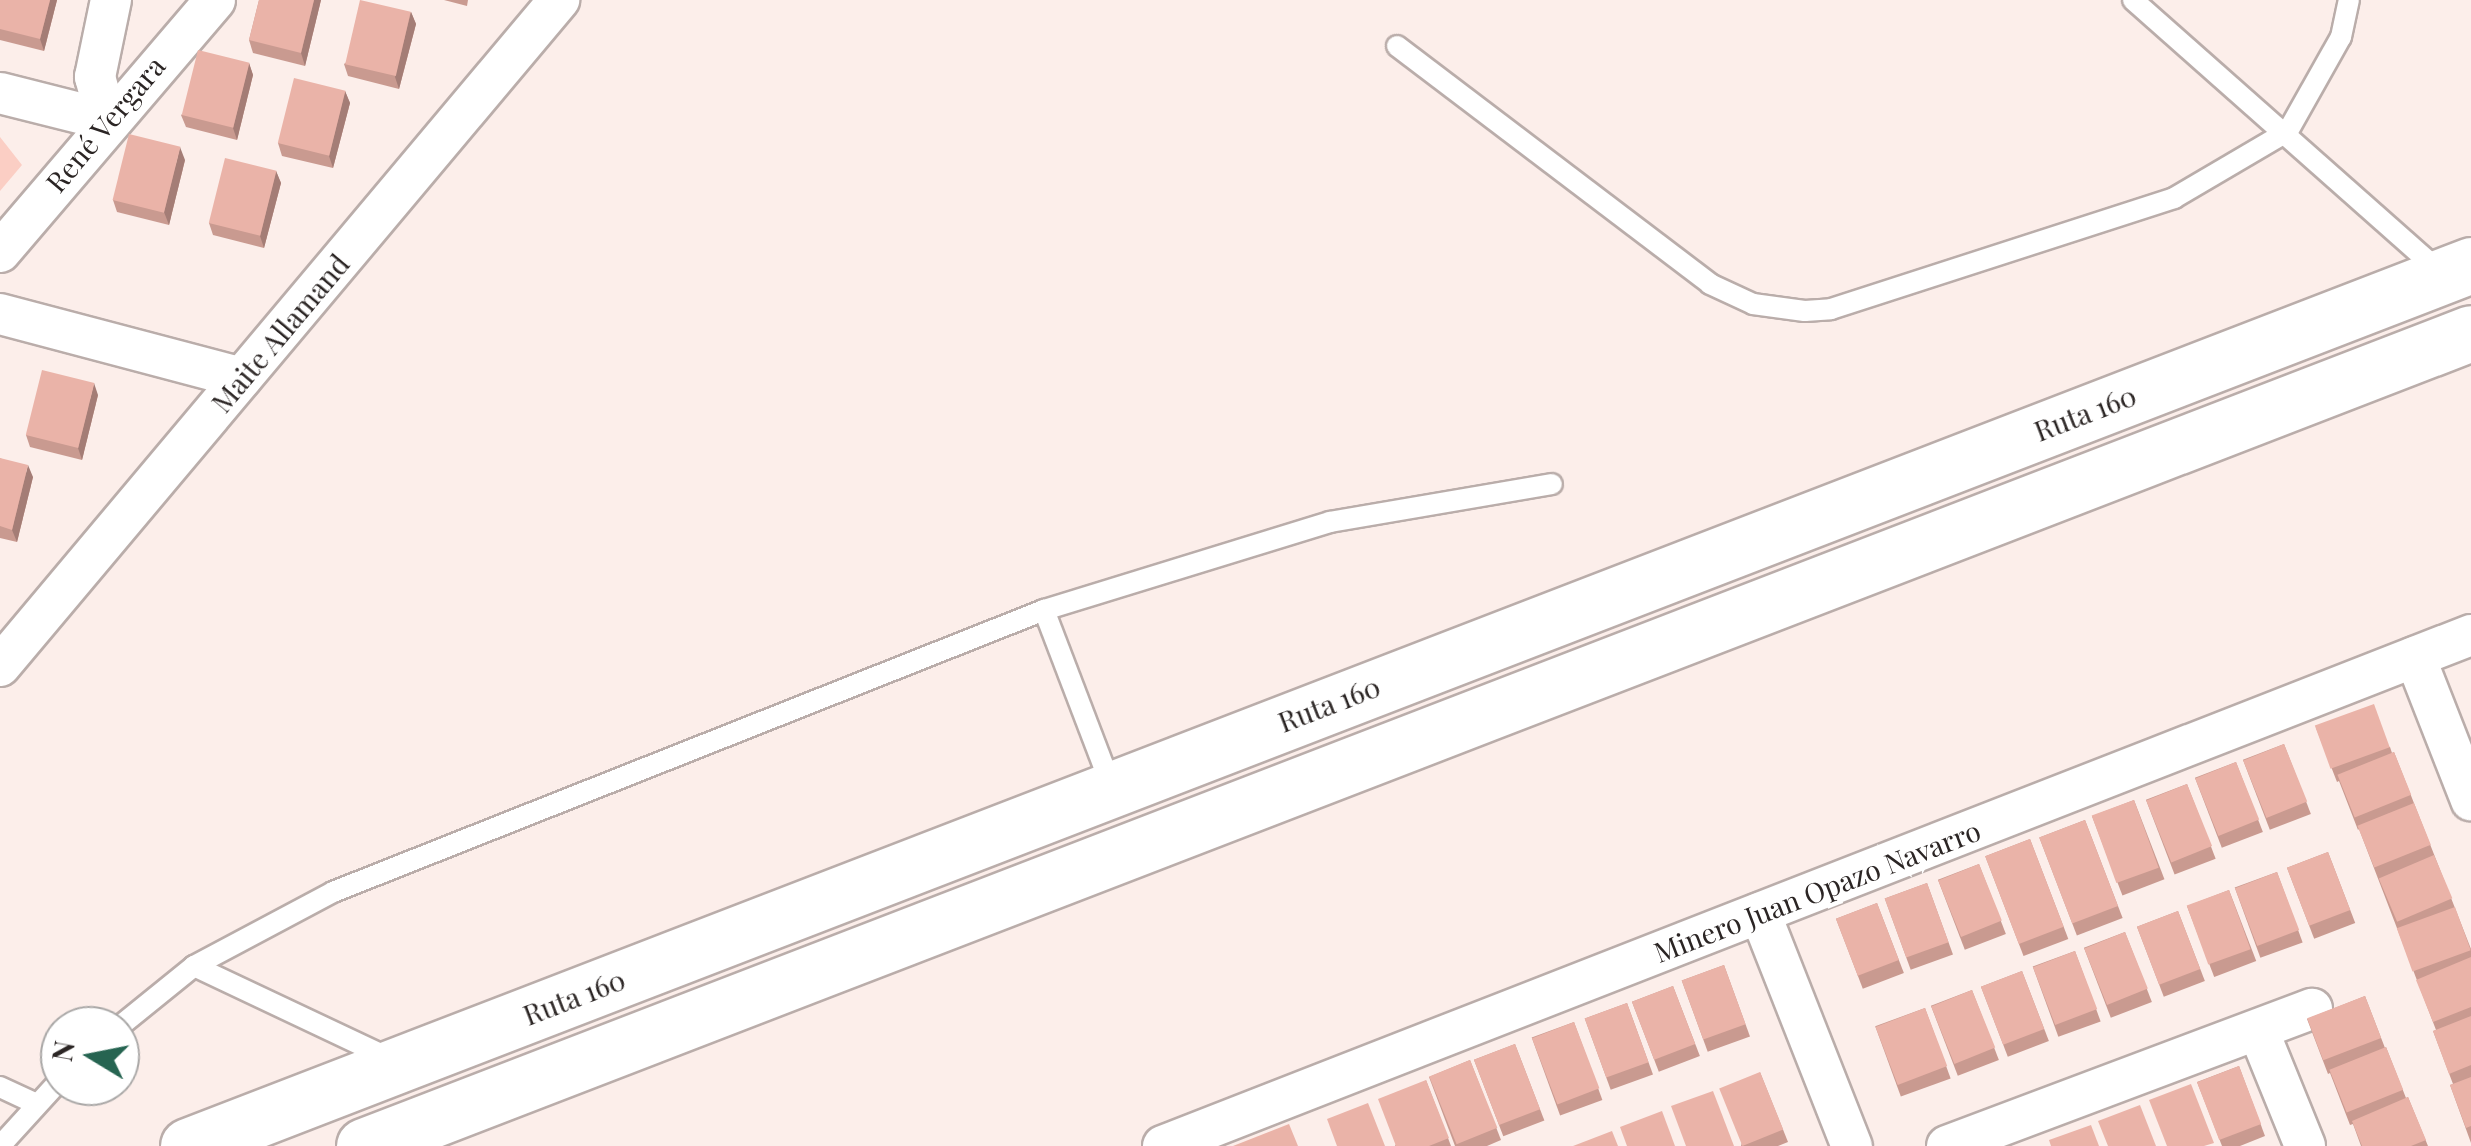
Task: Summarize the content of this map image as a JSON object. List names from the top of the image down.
{
  "streets": {
    "highway": ["Ruta 160"],
    "street": ["René Vergara", "Maite Allamand", "Minero Juan Opazo Navarro"]
  },
  "north": "left"
}
